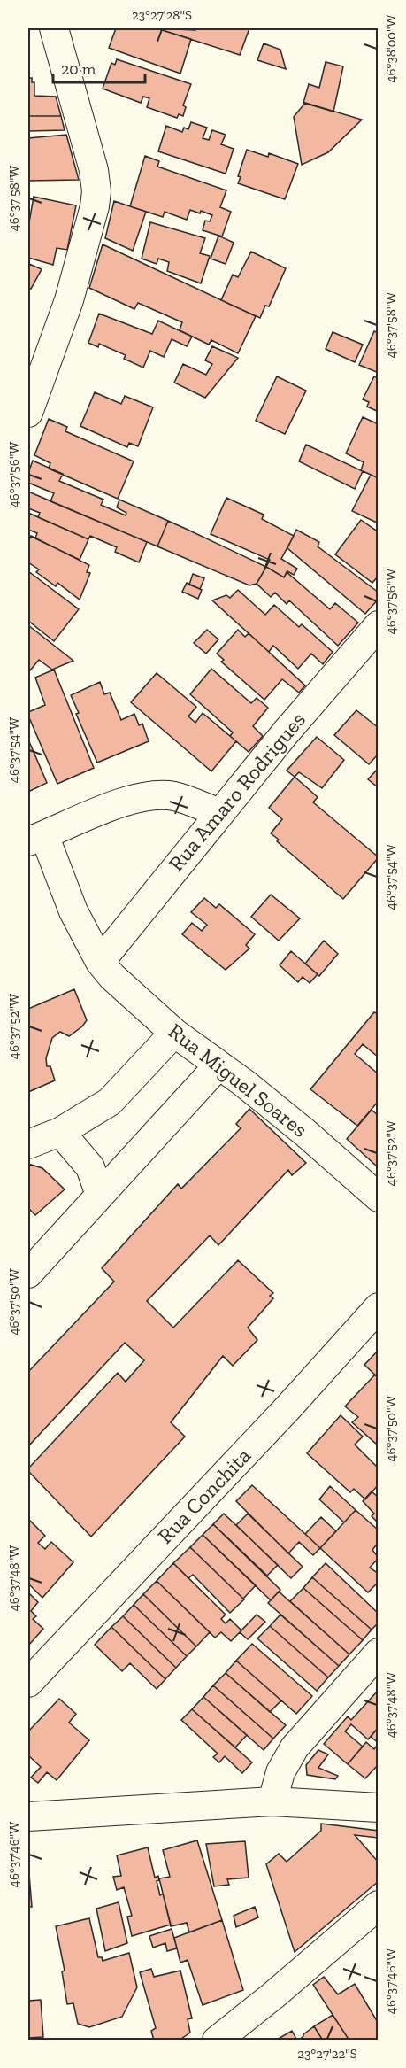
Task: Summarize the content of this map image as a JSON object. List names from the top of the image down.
{
  "streets": {
    "street": ["Rua Amaro Rodrigues", "Rua Miguel Soares", "Rua Conchita"]
  },
  "crossings": [
    ["Rua Amaro Rodrigues", "Rua Miguel Soares"]
  ],
  "scale_bar": "20 m",
  "coordinates": [
    "23°27'28\"S",
    "46°38'00\"W",
    "46°37'58\"W",
    "46°37'56\"W",
    "46°37'54\"W",
    "46°37'52\"W",
    "46°37'50\"W",
    "46°37'48\"W",
    "46°37'46\"W",
    "23°27'22\"S"
  ]
}
